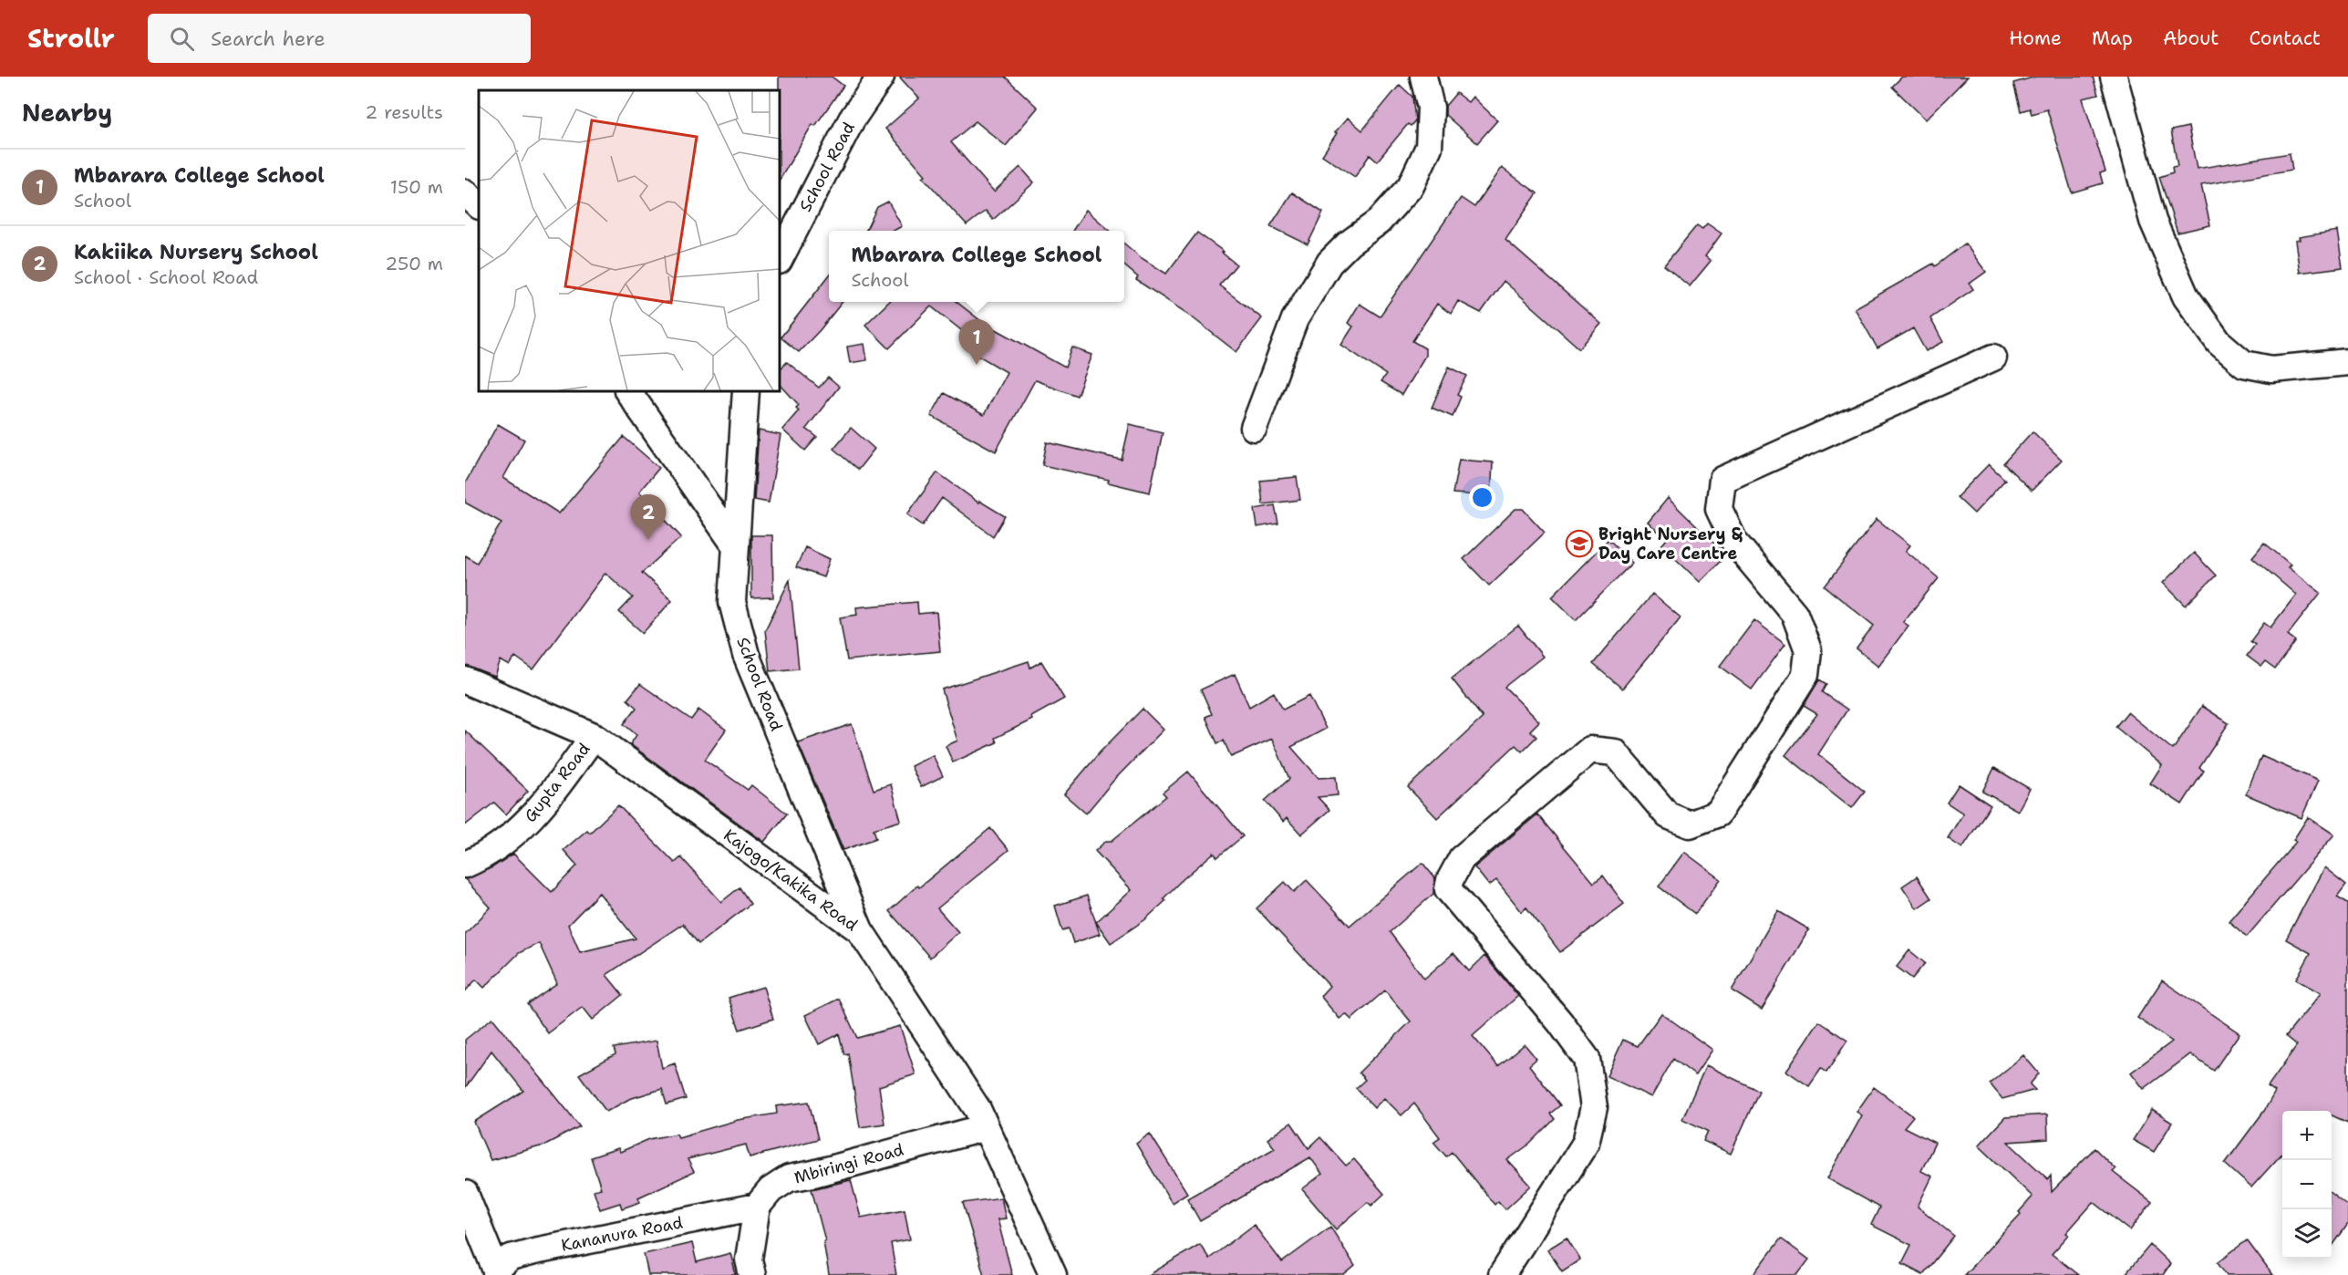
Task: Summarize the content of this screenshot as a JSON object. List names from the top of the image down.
{
  "streets": {
    "street": [
      "School Road",
      "Gupta Road",
      "Kajogo/Kakika Road",
      "Mbiringi Road",
      "Kananura Road"
    ]
  },
  "crossings": [
    ["School Road", "Kajogo/Kakika Road"],
    ["Gupta Road", "Kajogo/Kakika Road"],
    ["Kajogo/Kakika Road", "Mbiringi Road"],
    ["Mbiringi Road", "Kananura Road"]
  ],
  "places": {
    "school or university": ["Bright Nursery & Day Care Centre"]
  },
  "page": {
    "header": "Strollr",
    "search": "Search here",
    "nav": [
      "Home",
      "Map",
      "About",
      "Contact"
    ],
    "heading": ["Nearby", "2 results"],
    "list": [
      {
        "mark": "1",
        "name": "Mbarara College School",
        "note": "School",
        "value": "150 m"
      },
      {
        "mark": "2",
        "name": "Kakiika Nursery School",
        "note": "School · School Road",
        "value": "250 m"
      }
    ],
    "popup": ["Mbarara College School", "School"],
    "pins": ["1", "2"],
    "map_buttons": ["+", "−"]
  }
}
